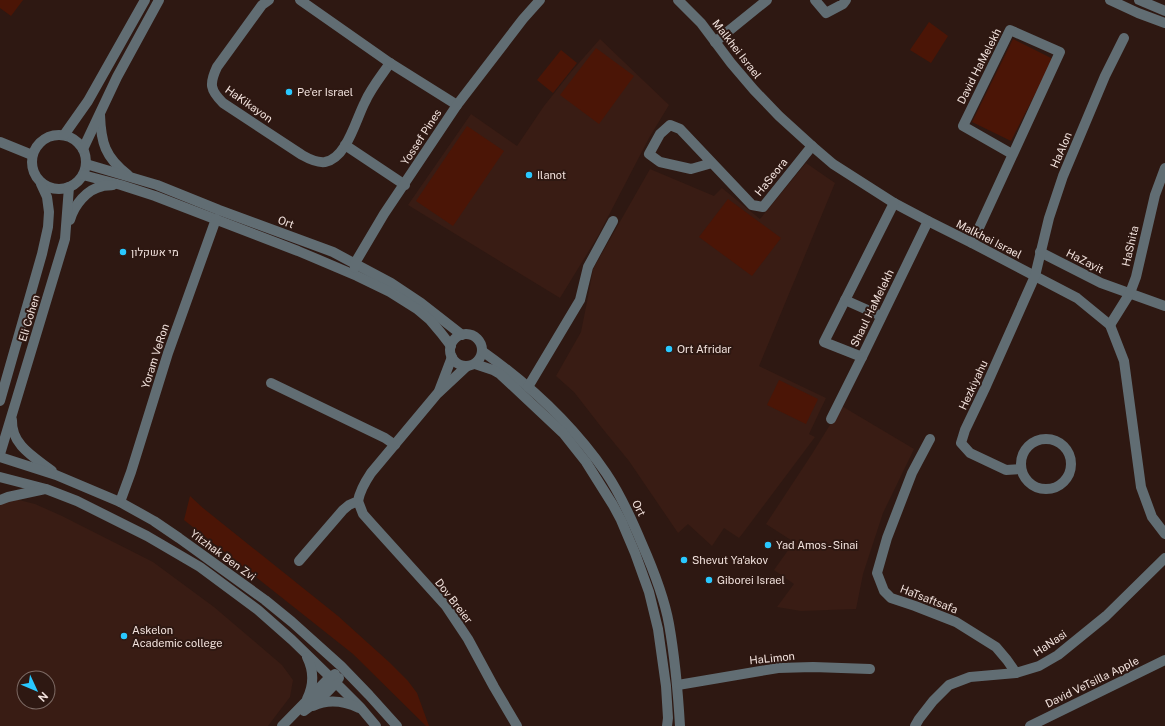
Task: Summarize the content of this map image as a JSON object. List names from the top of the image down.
{
  "streets": {
    "street": [
      "Malkhei Israel",
      "David HaMelekh",
      "HaKikayon",
      "Yossef Pines",
      "HaAlon",
      "HaSeora",
      "Ort",
      "HaShita",
      "HaZayit",
      "Shaul HaMelekh",
      "Eli Cohen",
      "Yoram VeRon",
      "Hezkiyahu",
      "Yitzhak Ben Zvi",
      "HaTsaftsafa",
      "Dov Breier",
      "HaNasi",
      "HaLimon",
      "David VeTsilla Apple"
    ]
  },
  "crossings": [
    ["Malkhei Israel", "David HaMelekh"],
    ["Malkhei Israel", "HaAlon"],
    ["Malkhei Israel", "HaSeora"],
    ["Malkhei Israel", "HaShita"],
    ["Malkhei Israel", "Shaul HaMelekh"],
    ["Malkhei Israel", "Hezkiyahu"],
    ["Yossef Pines", "Ort"],
    ["HaAlon", "HaZayit"],
    ["HaAlon", "Hezkiyahu"],
    ["Ort", "Eli Cohen"],
    ["Ort", "Yoram VeRon"],
    ["Ort", "HaLimon"],
    ["HaShita", "HaZayit"],
    ["Yoram VeRon", "Yitzhak Ben Zvi"],
    ["HaTsaftsafa", "HaNasi"]
  ],
  "places": [
    "Pe'er Israel",
    "Ilanot",
    "מי אשקלון",
    "Ort Afridar",
    "Yad Amos - Sinai",
    "Shevut Ya'akov",
    "Giborei Israel",
    "Askelon Academic college"
  ],
  "north": "bottom right"
}
